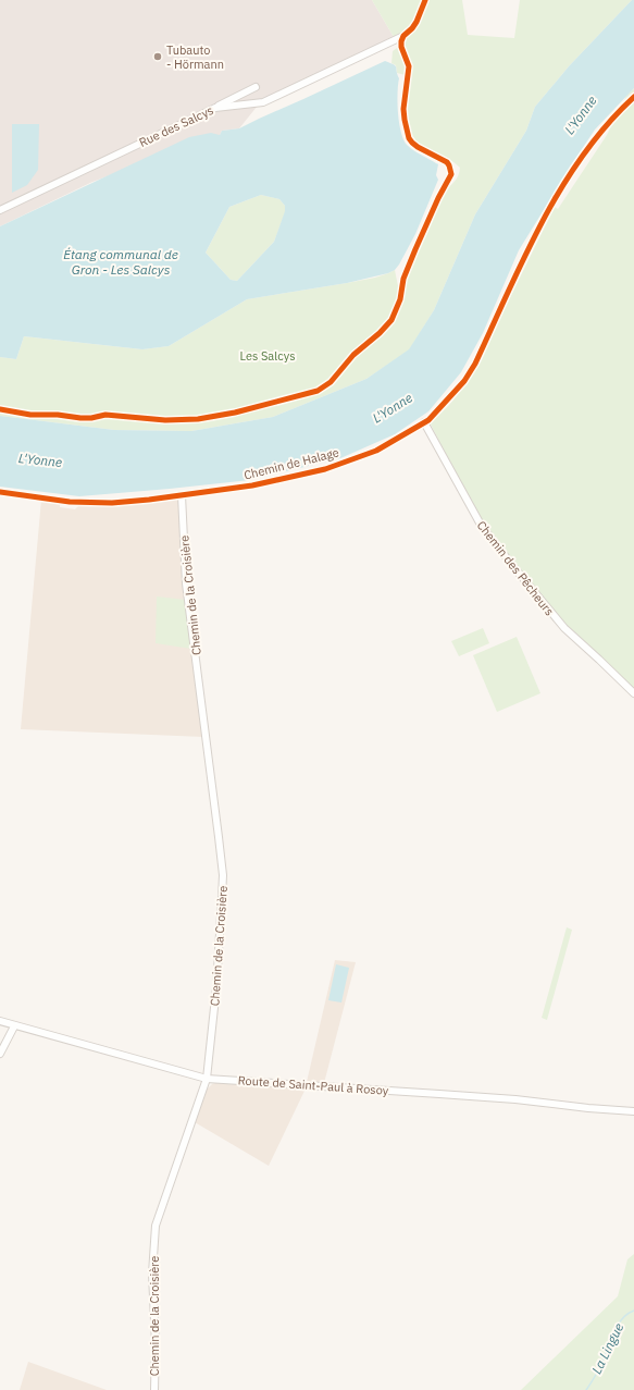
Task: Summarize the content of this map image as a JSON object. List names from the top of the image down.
{
  "streets": {
    "street": [
      "Rue des Salcys",
      "Chemin des Pêcheurs",
      "Chemin de la Croisière",
      "Route de Saint-Paul à Rosoy"
    ],
    "cycle path": ["Chemin de Halage"]
  },
  "crossings": [
    ["Chemin de la Croisière", "Route de Saint-Paul à Rosoy"]
  ],
  "water": ["L'Yonne", "Étang communal de Gron - Les Salcys", "La Lingue"],
  "parks": ["Les Salcys"],
  "places": ["Tubauto - Hörmann"]
}
